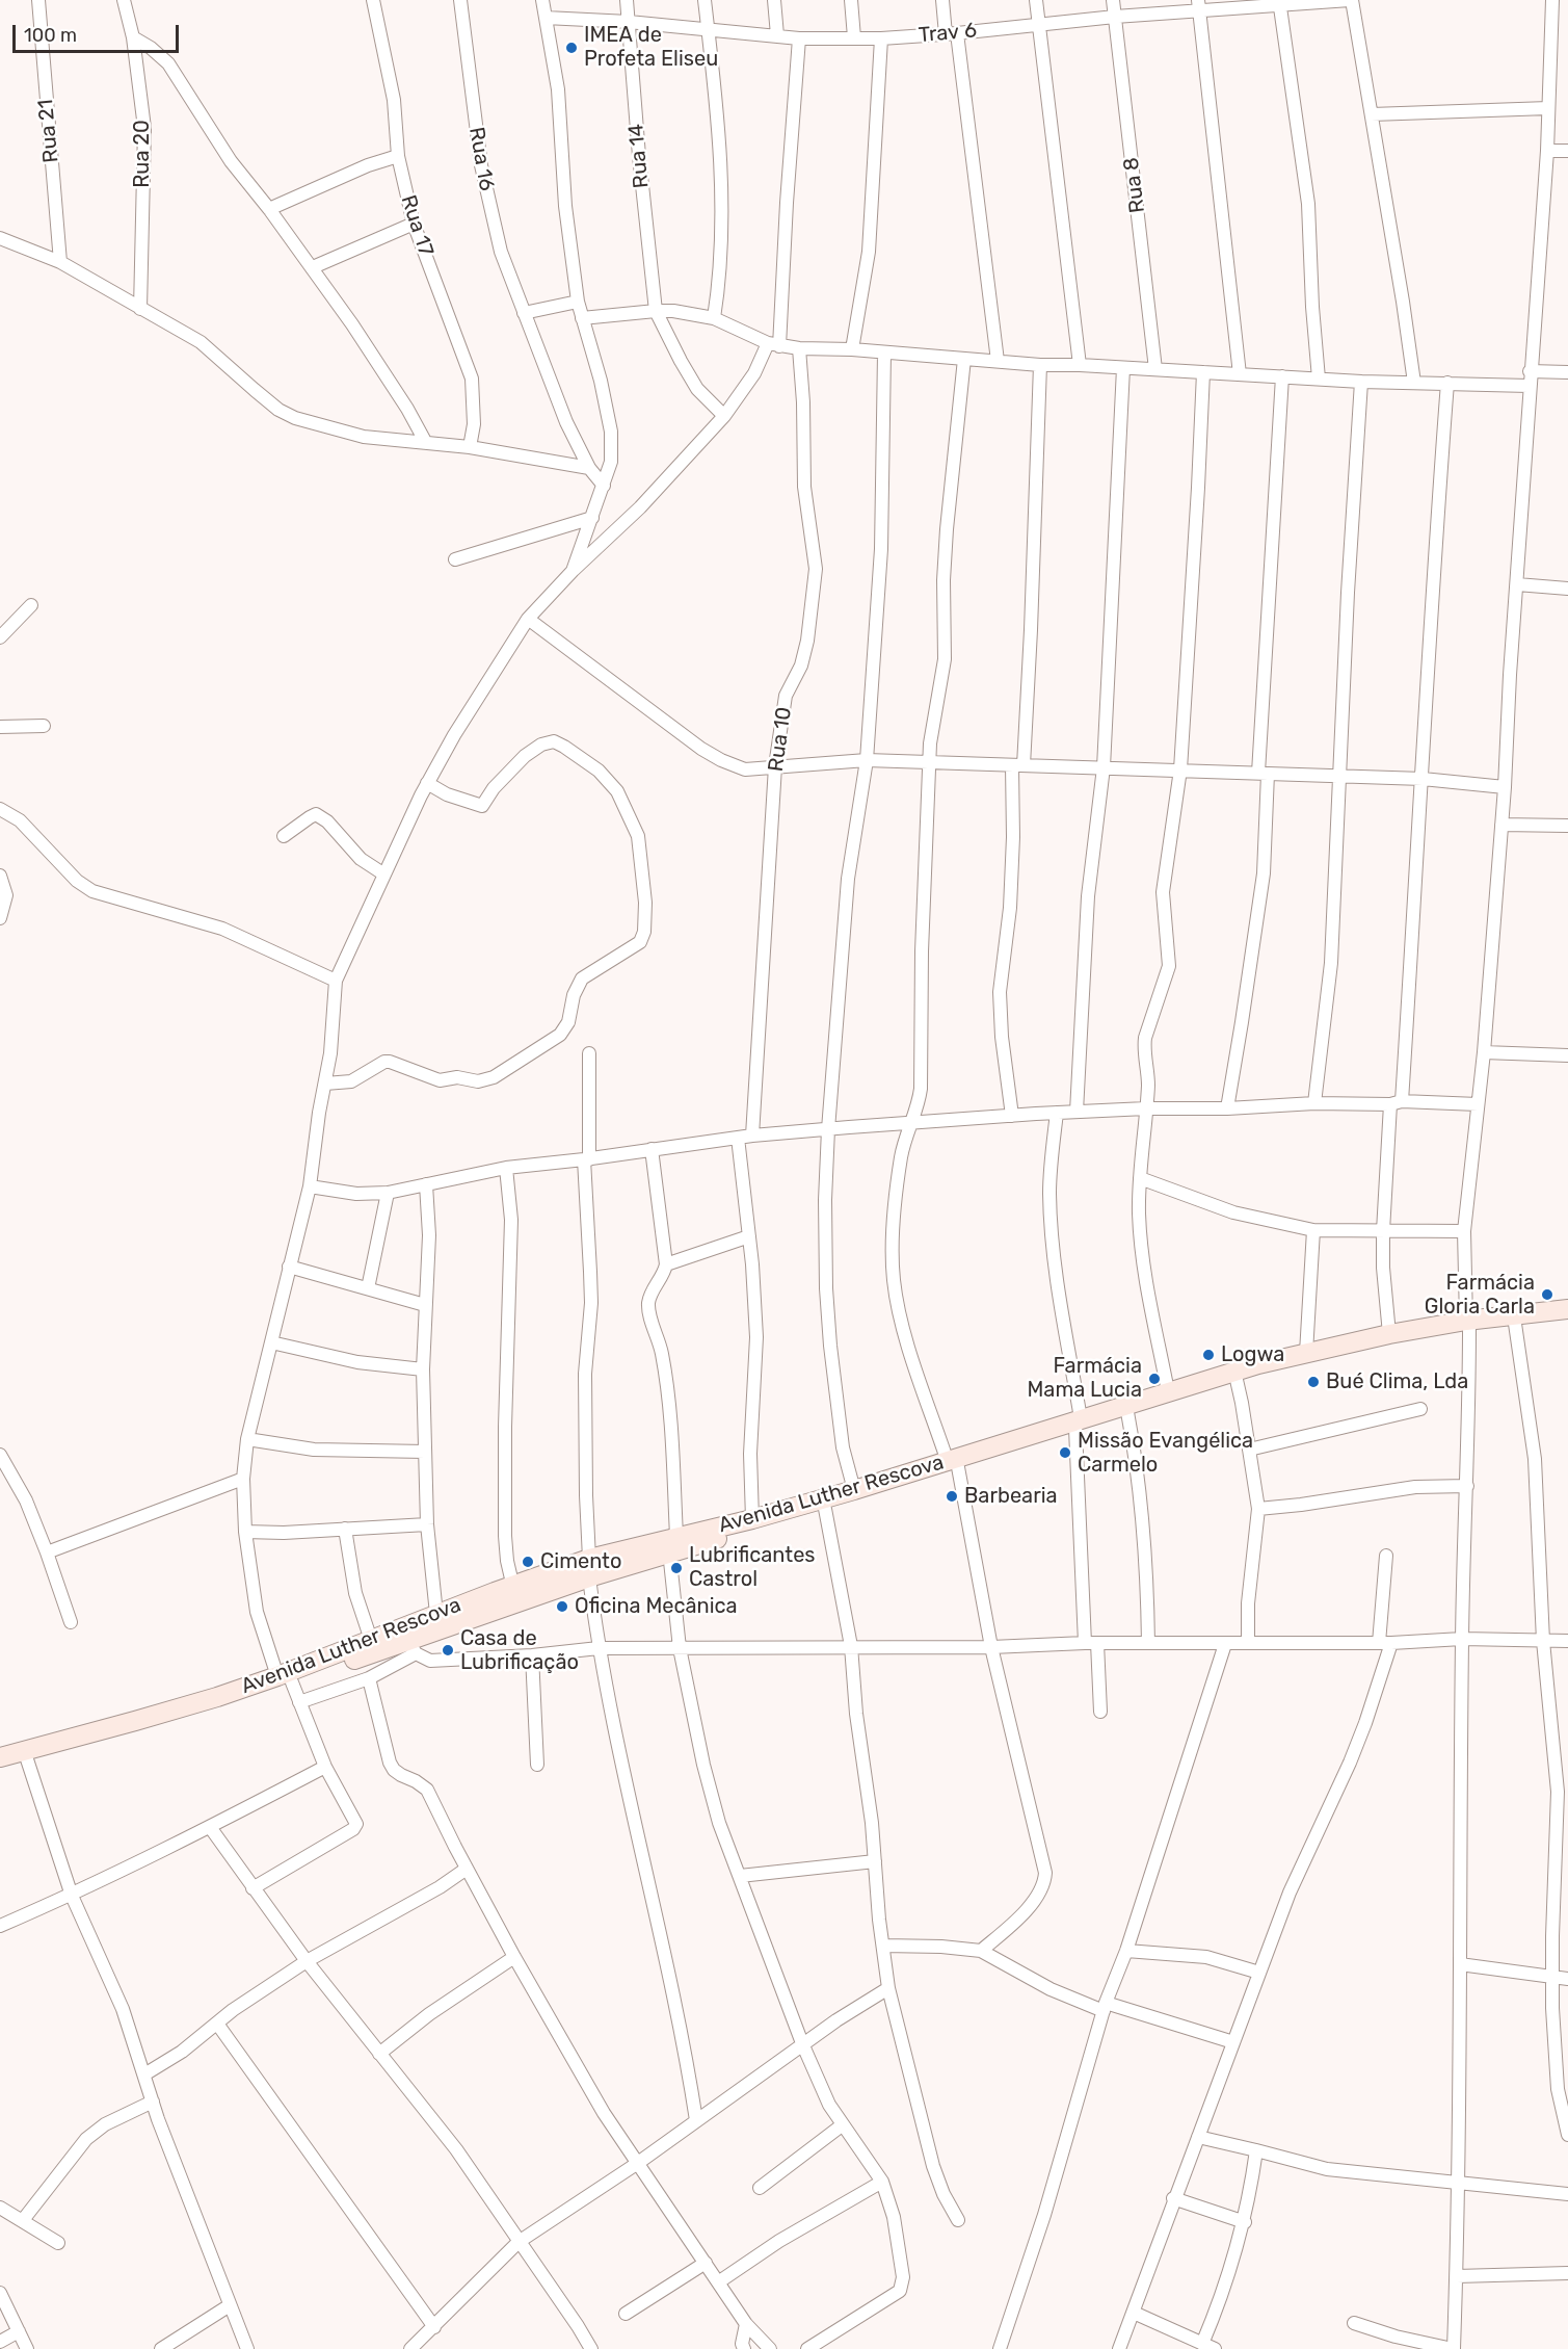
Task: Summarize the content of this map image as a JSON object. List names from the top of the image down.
{
  "streets": {
    "main road": ["Avenida Luther Rescova"],
    "street": [
      "Trav 6",
      "Rua 21",
      "Rua 20",
      "Rua 14",
      "Rua 16",
      "Rua 8",
      "Rua 17",
      "Rua 10"
    ]
  },
  "crossings": [
    ["Trav 6", "Rua 14"],
    ["Trav 6", "Rua 8"]
  ],
  "places": [
    "IMEA de Profeta Eliseu",
    "Farmácia Gloria Carla",
    "Logwa",
    "Farmácia Mama Lucia",
    "Bué Clima, Lda",
    "Missão Evangélica Carmelo",
    "Barbearia",
    "Cimento",
    "Lubrificantes Castrol",
    "Oficina Mecânica",
    "Casa de Lubrificação"
  ],
  "scale_bar": "100 m"
}
